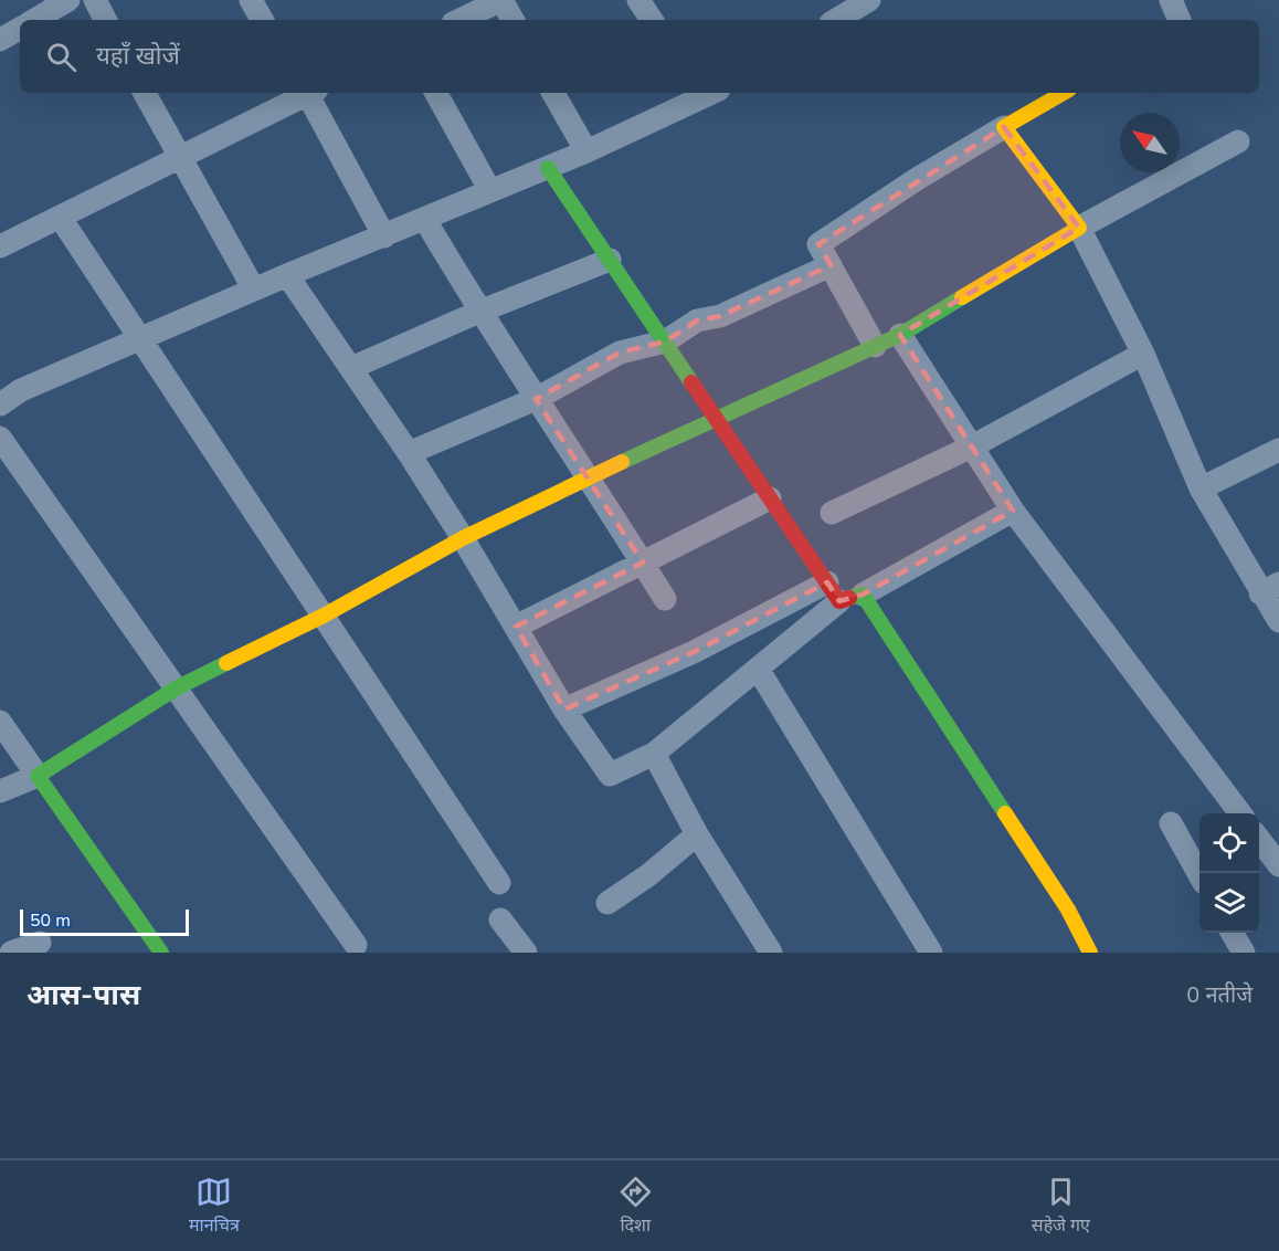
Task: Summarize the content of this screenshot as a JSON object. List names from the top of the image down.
{
  "scale_bar": "50 m",
  "north": "top left",
  "page": {
    "search": "यहाँ खोजें",
    "scale": "50 m",
    "heading": ["आस-पास", "0 नतीजे"],
    "nav": ["मानचित्र", "दिशा", "सहेजे गए"]
  }
}
